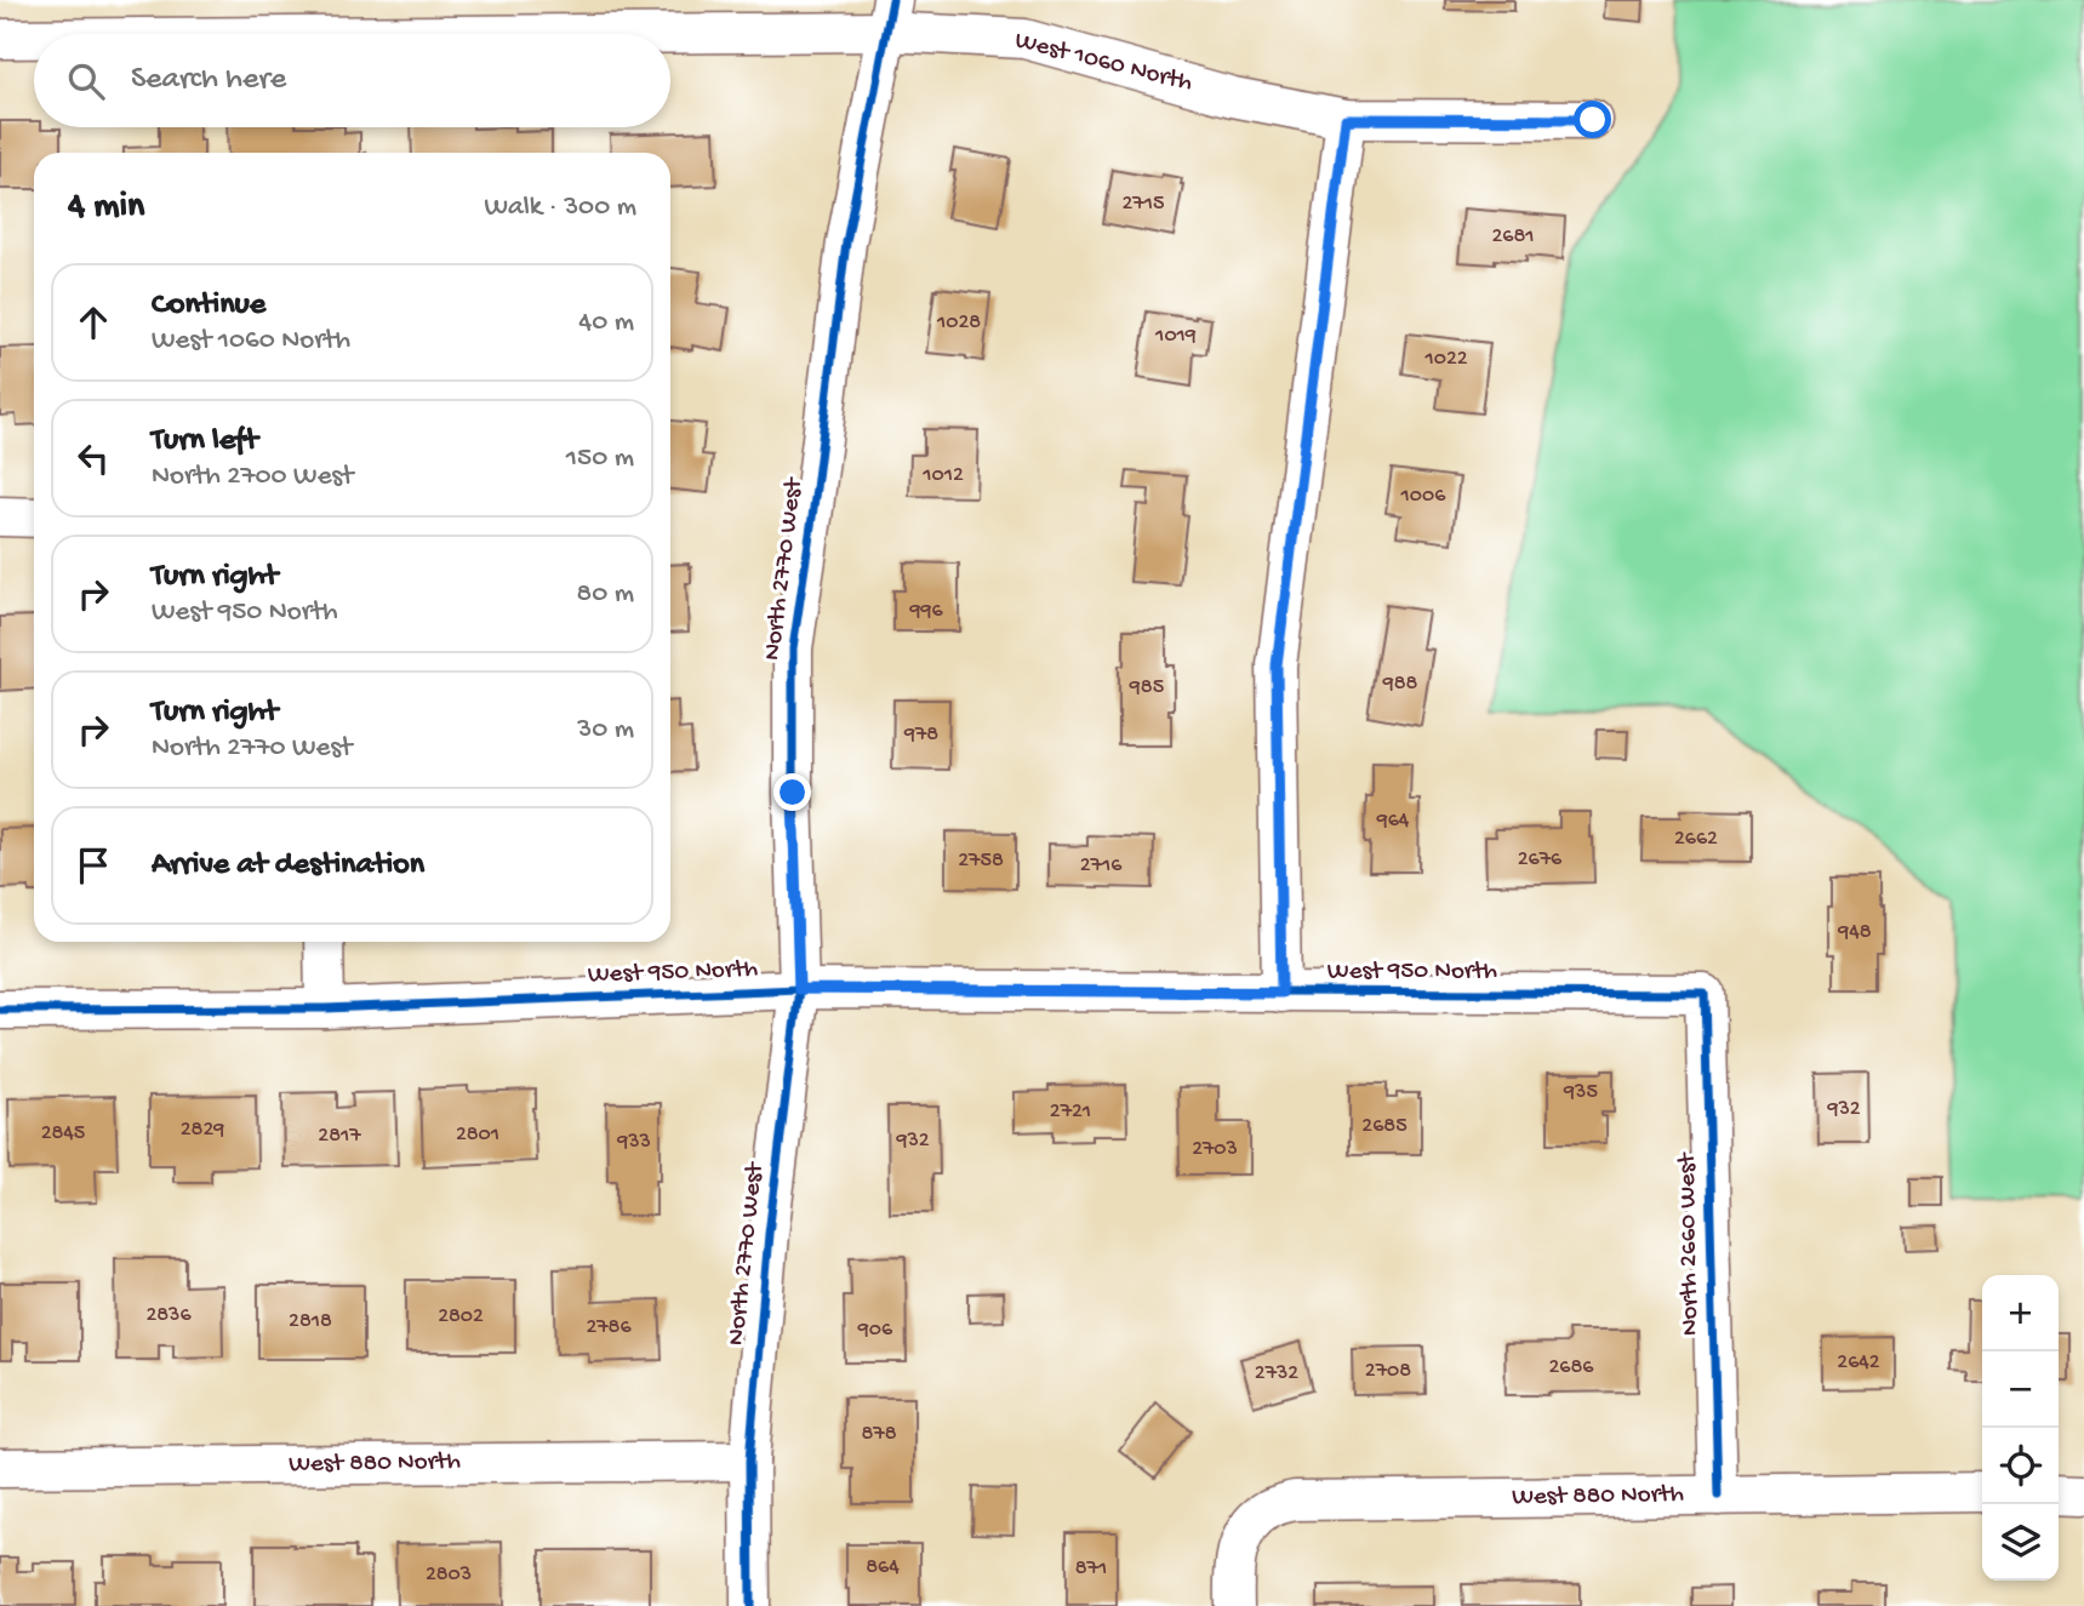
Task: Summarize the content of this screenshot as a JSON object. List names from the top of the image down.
{
  "streets": {
    "street": [
      "West 1060 North",
      "North 2770 West",
      "West 950 North",
      "North 2660 West",
      "West 880 North"
    ]
  },
  "crossings": [
    ["West 1060 North", "North 2770 West"],
    ["North 2770 West", "West 950 North"],
    ["North 2770 West", "West 880 North"],
    ["West 950 North", "North 2660 West"],
    ["North 2660 West", "West 880 North"]
  ],
  "house_numbers": [
    "2715",
    "2681",
    "1028",
    "1019",
    "1022",
    "1012",
    "1006",
    "996",
    "988",
    "985",
    "978",
    "964",
    "2662",
    "2676",
    "2758",
    "2716",
    "948",
    "935",
    "932",
    "2721",
    "2685",
    "2829",
    "2845",
    "2801",
    "2817",
    "932",
    "933",
    "2703",
    "2836",
    "2802",
    "2818",
    "2786",
    "906",
    "2642",
    "2686",
    "2708",
    "2732",
    "878",
    "864",
    "871",
    "2803"
  ],
  "page": {
    "search": "Search here",
    "heading": ["4 min", "Walk · 300 m"],
    "list": [
      ["Continue", "West 1060 North", "40 m"],
      ["Turn left", "North 2700 West", "150 m"],
      ["Turn right", "West 950 North", "80 m"],
      ["Turn right", "North 2770 West", "30 m"],
      "Arrive at destination"
    ],
    "map_buttons": ["+", "−"]
  }
}
